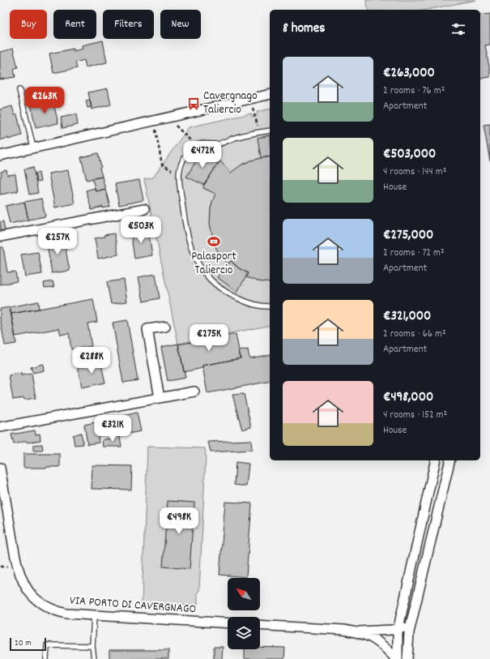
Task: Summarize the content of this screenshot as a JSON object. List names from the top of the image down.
{
  "streets": {
    "street": ["VIA PORTO DI CAVERGNAGO"]
  },
  "places": {
    "bus stop": ["Cavergnago Taliercio"],
    "sports": ["Palasport Taliercio"]
  },
  "scale_bar": "20 m",
  "north": "top left",
  "page": {
    "chip": [
      "Buy",
      "Rent",
      "Filters",
      "New"
    ],
    "heading": "8 homes",
    "list": [
      {
        "name": "€263,000",
        "note": "2 rooms · 76 m² · Apartment"
      },
      {
        "name": "€503,000",
        "note": "4 rooms · 144 m² · House"
      },
      {
        "name": "€275,000",
        "note": "2 rooms · 72 m² · Apartment"
      },
      {
        "name": "€321,000",
        "note": "2 rooms · 66 m² · Apartment"
      },
      {
        "name": "€498,000",
        "note": "4 rooms · 152 m² · House"
      }
    ],
    "price": [
      "€263K",
      "€472K",
      "€503K",
      "€257K",
      "€275K",
      "€288K",
      "€321K",
      "€498K"
    ],
    "scale": "20 m"
  }
}
